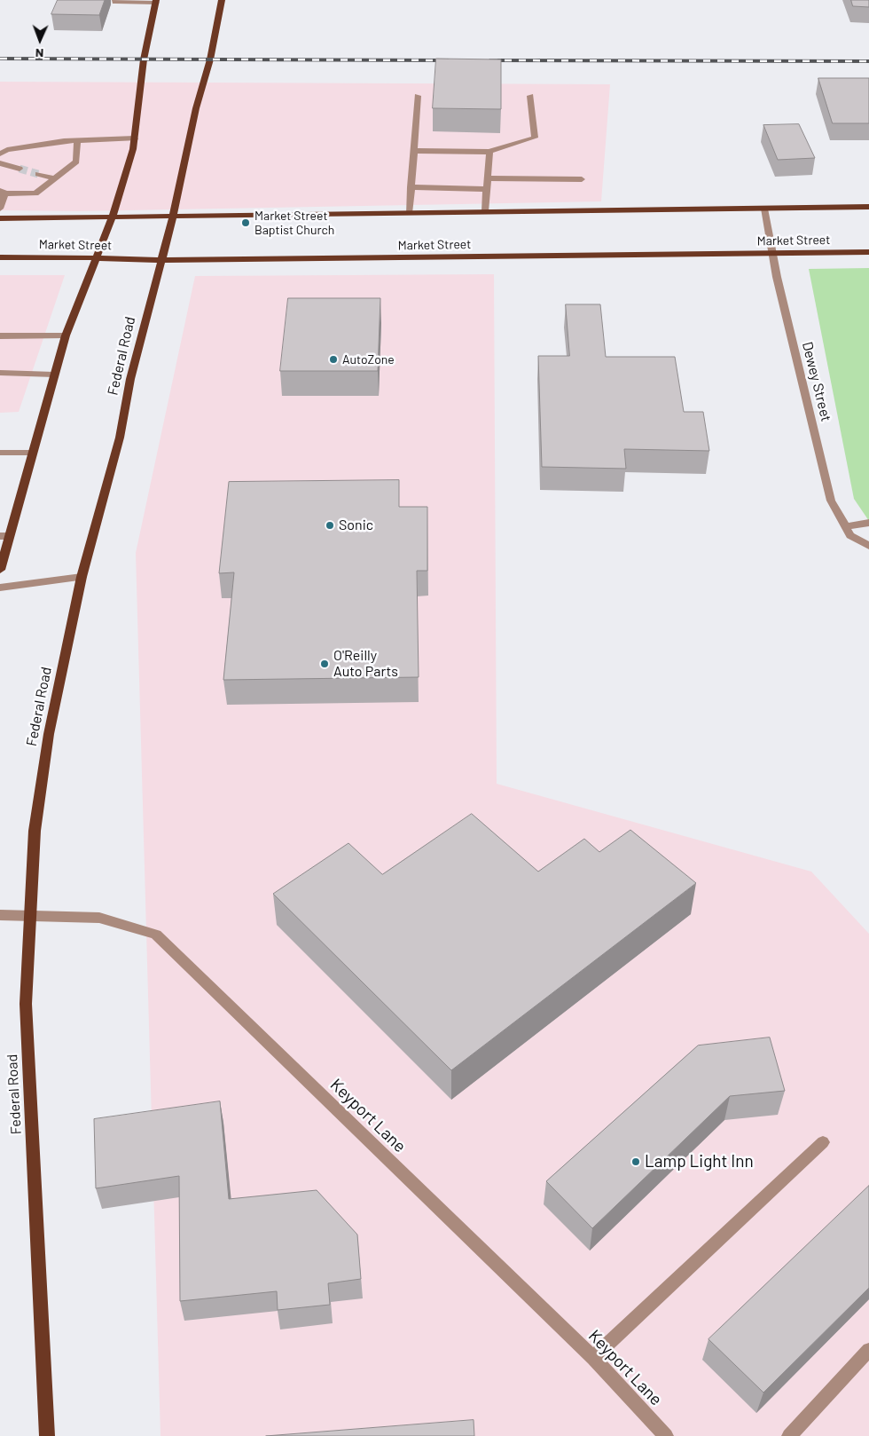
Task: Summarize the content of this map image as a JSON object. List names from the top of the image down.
{
  "streets": {
    "main road": ["Market Street", "Federal Road"],
    "street": ["Dewey Street", "Keyport Lane"]
  },
  "crossings": [
    ["Market Street", "Federal Road"],
    ["Market Street", "Dewey Street"],
    ["Federal Road", "Keyport Lane"]
  ],
  "places": [
    "Market Street Baptist Church",
    "AutoZone",
    "Sonic",
    "O'Reilly Auto Parts",
    "Lamp Light Inn"
  ],
  "north": "bottom"
}
